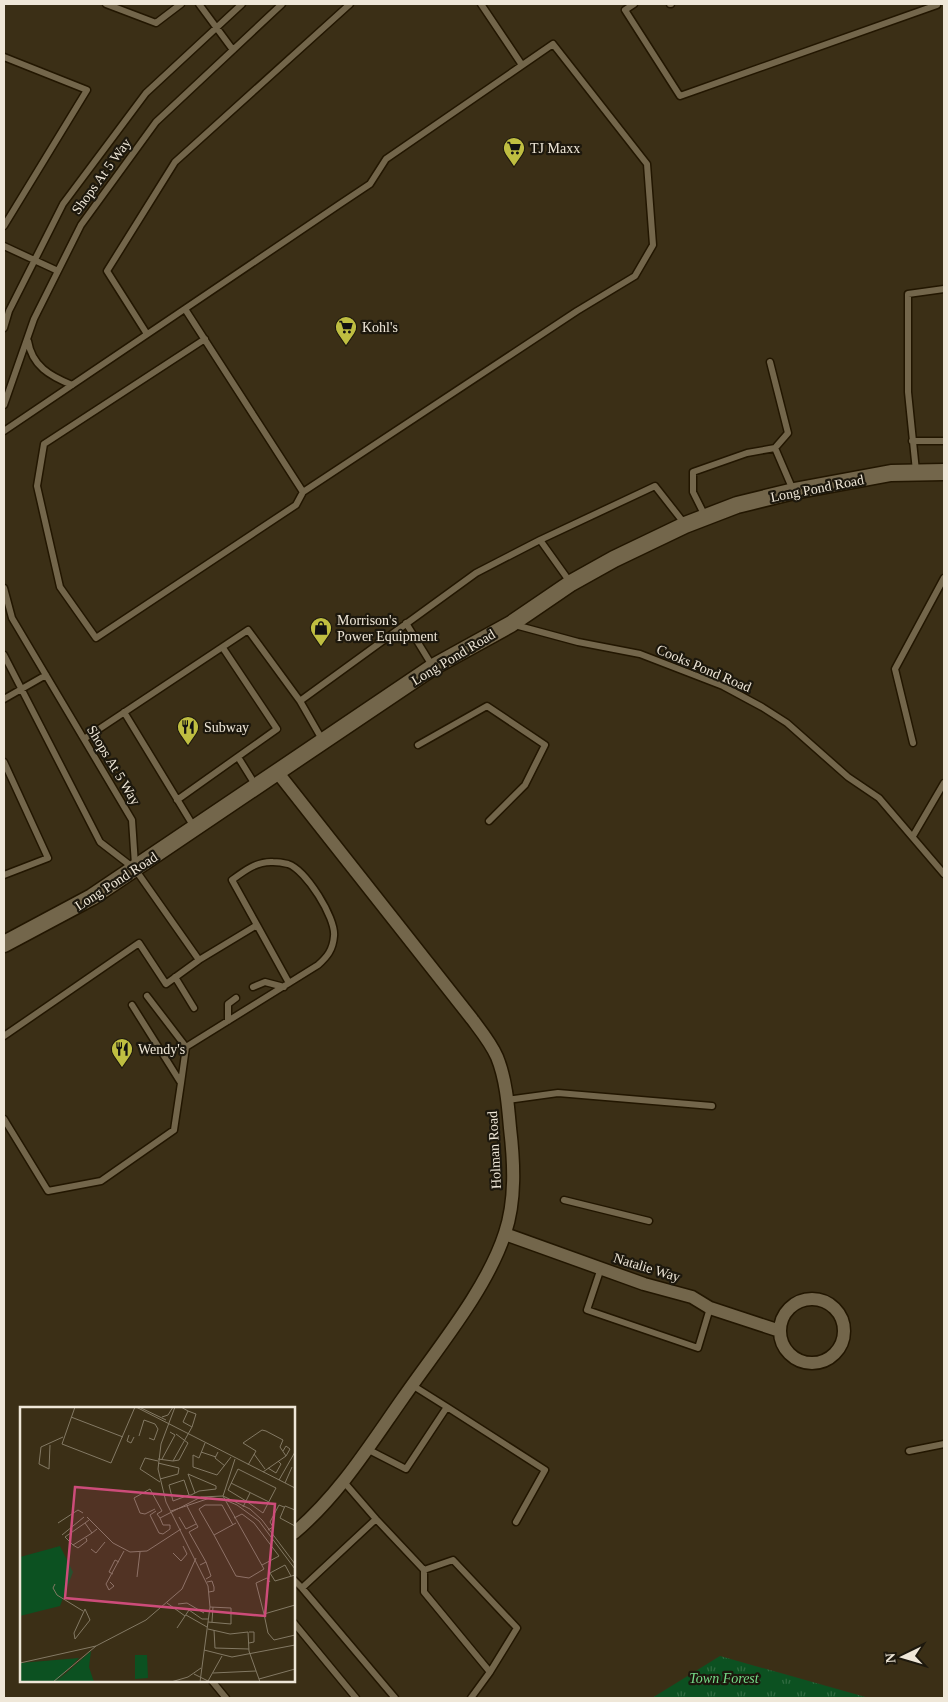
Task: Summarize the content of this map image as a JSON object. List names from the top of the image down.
{
  "streets": {
    "street": ["Long Pond Road", "Holman Road", "Natalie Way"],
    "lane": ["Shops At 5 Way", "Cooks Pond Road"]
  },
  "crossings": [
    ["Shops At 5 Way", "Long Pond Road"],
    ["Long Pond Road", "Cooks Pond Road"],
    ["Long Pond Road", "Holman Road"],
    ["Holman Road", "Natalie Way"]
  ],
  "parks": ["Town Forest"],
  "places": {
    "supermarket": ["TJ Maxx", "Kohl's"],
    "shop": ["Morrison's Power Equipment"],
    "restaurant": ["Subway", "Wendy's"]
  },
  "north": "left"
}
